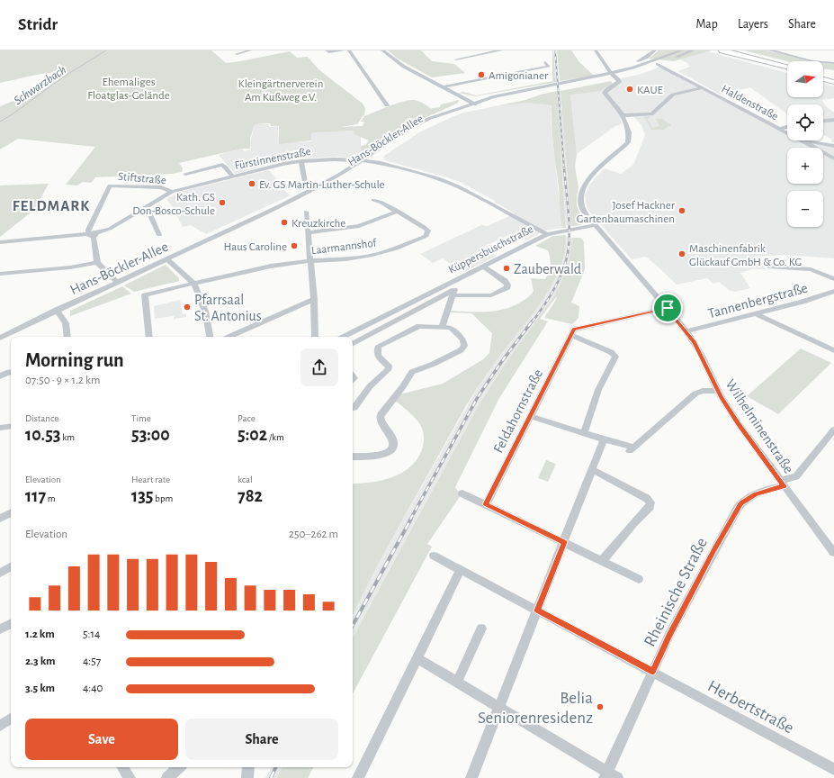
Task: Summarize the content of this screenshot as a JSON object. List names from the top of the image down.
{
  "streets": {
    "street": [
      "Haldenstraße",
      "Hans-Böckler-Allee",
      "Fürstinnenstraße",
      "Stiftstraße",
      "Laarmannshof",
      "Küppersbuschstraße",
      "Tannenbergstraße",
      "Feldahornstraße",
      "Wilhelminenstraße",
      "Rheinische Straße",
      "Herbertstraße"
    ]
  },
  "crossings": [
    ["Haldenstraße", "Hans-Böckler-Allee"],
    ["Hans-Böckler-Allee", "Fürstinnenstraße"],
    ["Hans-Böckler-Allee", "Wilhelminenstraße"],
    ["Fürstinnenstraße", "Stiftstraße"],
    ["Fürstinnenstraße", "Küppersbuschstraße"],
    ["Küppersbuschstraße", "Wilhelminenstraße"],
    ["Tannenbergstraße", "Wilhelminenstraße"],
    ["Wilhelminenstraße", "Rheinische Straße"],
    ["Rheinische Straße", "Herbertstraße"]
  ],
  "districts": ["FELDMARK"],
  "water": ["Schwarzbach"],
  "parks": ["Ehemaliges Floatglas-Gelände", "Kleingärtnerverein Am Kußweg e.V."],
  "places": [
    "Amigonianer",
    "KAUE",
    "Ev. GS Martin-Luther-Schule",
    "Kath. GS Don-Bosco-Schule",
    "Josef Hackner Gartenbaumaschinen",
    "Kreuzkirche",
    "Haus Caroline",
    "Maschinenfabrik Glückauf GmbH & Co. KG",
    "Zauberwald",
    "Pfarrsaal St. Antonius",
    "Belia Seniorenresidenz"
  ],
  "north": "right",
  "page": {
    "header": "Stridr",
    "nav": ["Map", "Layers", "Share"],
    "map_buttons": ["+", "−"],
    "heading": ["Morning run", "07:50 · 9 × 1.2 km"],
    "stats": [
      ["Distance", "10.53 km"],
      ["Time", "53:00"],
      ["Pace", "5:02 /km"],
      ["Elevation", "117 m"],
      ["Heart rate", "135 bpm"],
      ["kcal", "782"]
    ],
    "chart": ["Elevation", "250–262 m"],
    "list": [
      {
        "name": "1.2 km",
        "note": "5:14"
      },
      {
        "name": "2.3 km",
        "note": "4:57"
      },
      {
        "name": "3.5 km",
        "note": "4:40"
      }
    ],
    "buttons": ["Save", "Share"]
  }
}
